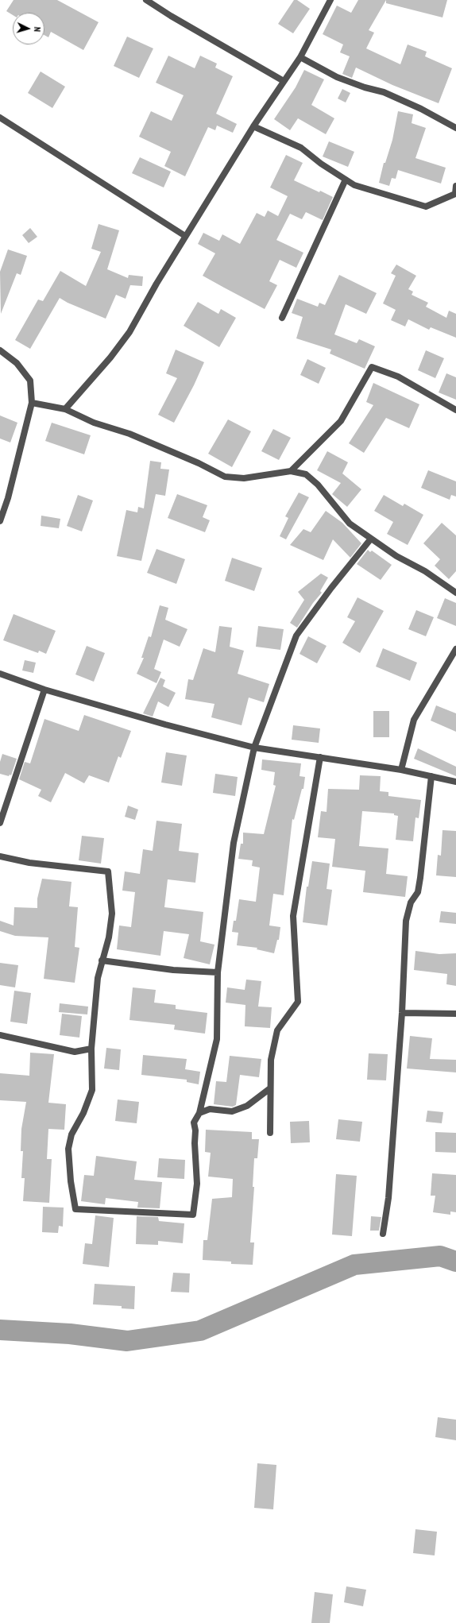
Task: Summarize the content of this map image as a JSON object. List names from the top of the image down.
{
  "north": "right"
}
